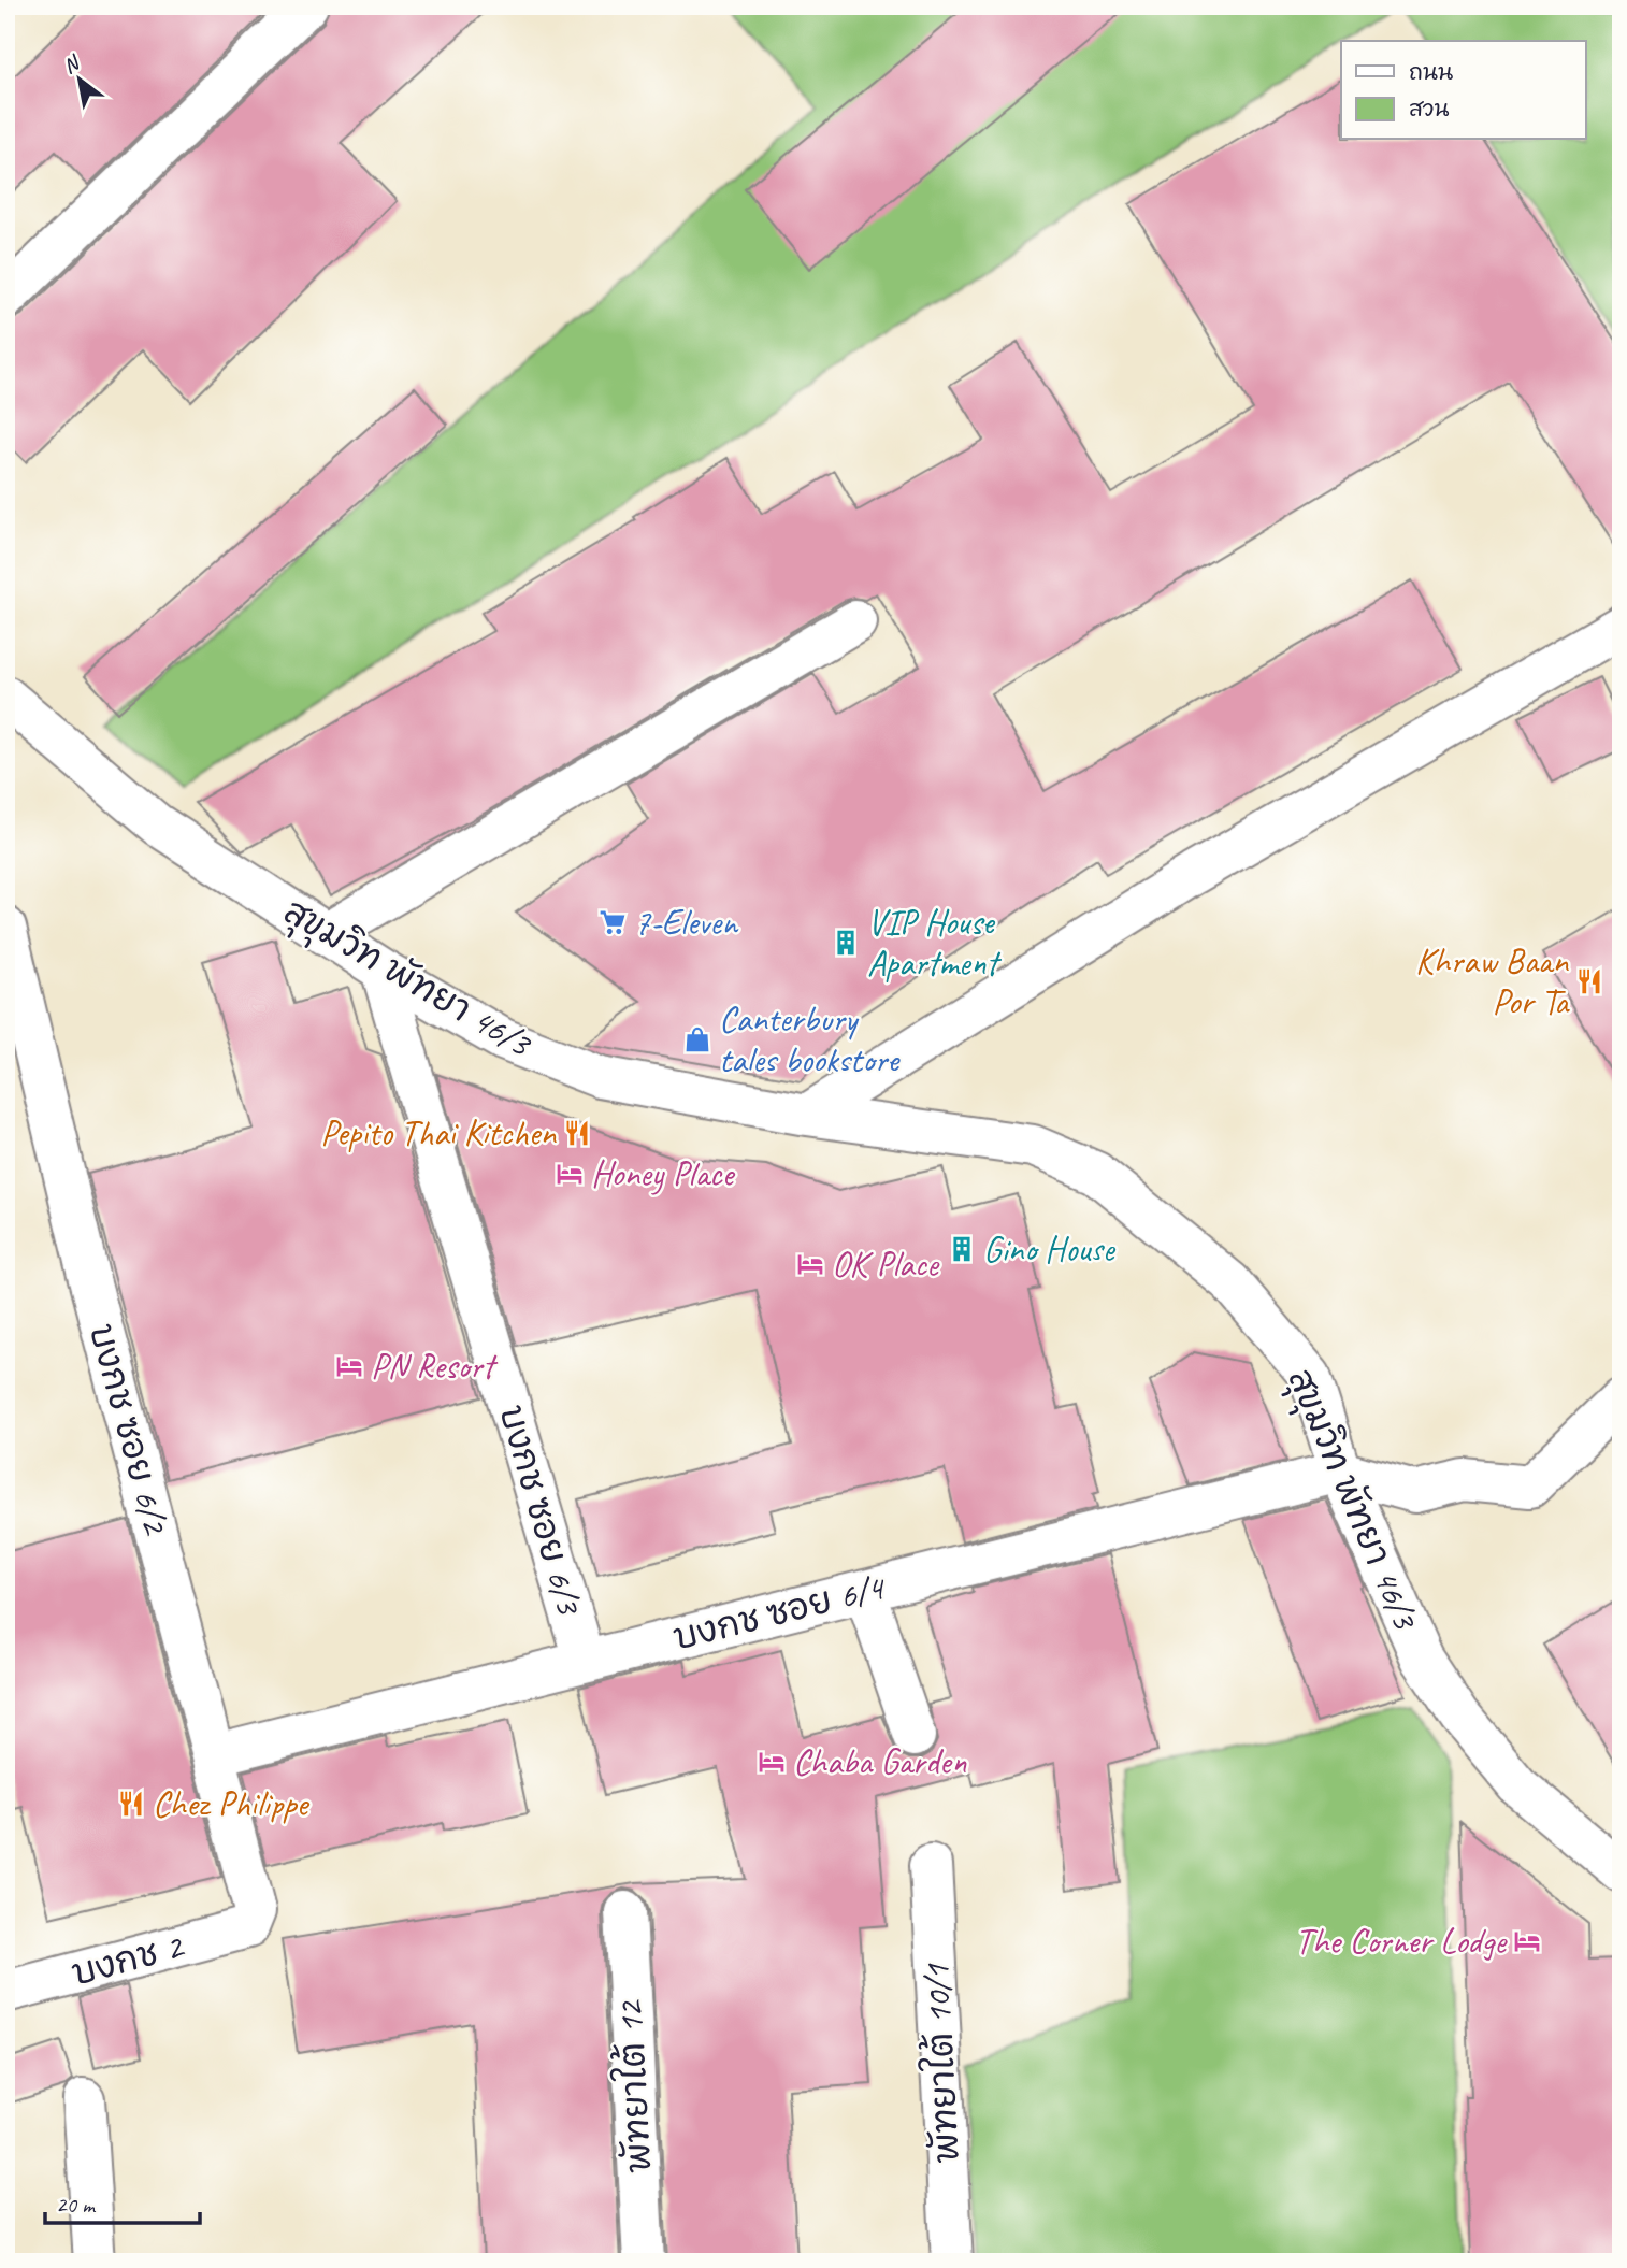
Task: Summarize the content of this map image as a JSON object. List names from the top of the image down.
{
  "streets": {
    "street": [
      "สุขุมวิท พัทยา 46/3",
      "บงกช ซอย 6/2",
      "บงกช ซอย 6/3",
      "บงกช ซอย 6/4",
      "บงกช 2",
      "พัทยาใต้ 10/1",
      "พัทยาใต้ 12"
    ]
  },
  "crossings": [
    ["สุขุมวิท พัทยา 46/3", "บงกช ซอย 6/3"],
    ["สุขุมวิท พัทยา 46/3", "บงกช ซอย 6/4"],
    ["บงกช ซอย 6/2", "บงกช ซอย 6/4"],
    ["บงกช ซอย 6/2", "บงกช 2"],
    ["บงกช ซอย 6/3", "บงกช ซอย 6/4"]
  ],
  "places": {
    "supermarket": ["7-Eleven"],
    "building": ["VIP House Apartment", "Gino House"],
    "restaurant": ["Khraw Baan Por Ta", "Pepito Thai Kitchen", "Chez Philippe"],
    "shop": ["Canterbury tales bookstore"],
    "hotel": [
      "Honey Place",
      "OK Place",
      "PN Resort",
      "Chaba Garden",
      "The Corner Lodge"
    ]
  },
  "legend": ["ถนน", "สวน"],
  "scale_bar": "20 m",
  "north": "top left"
}
